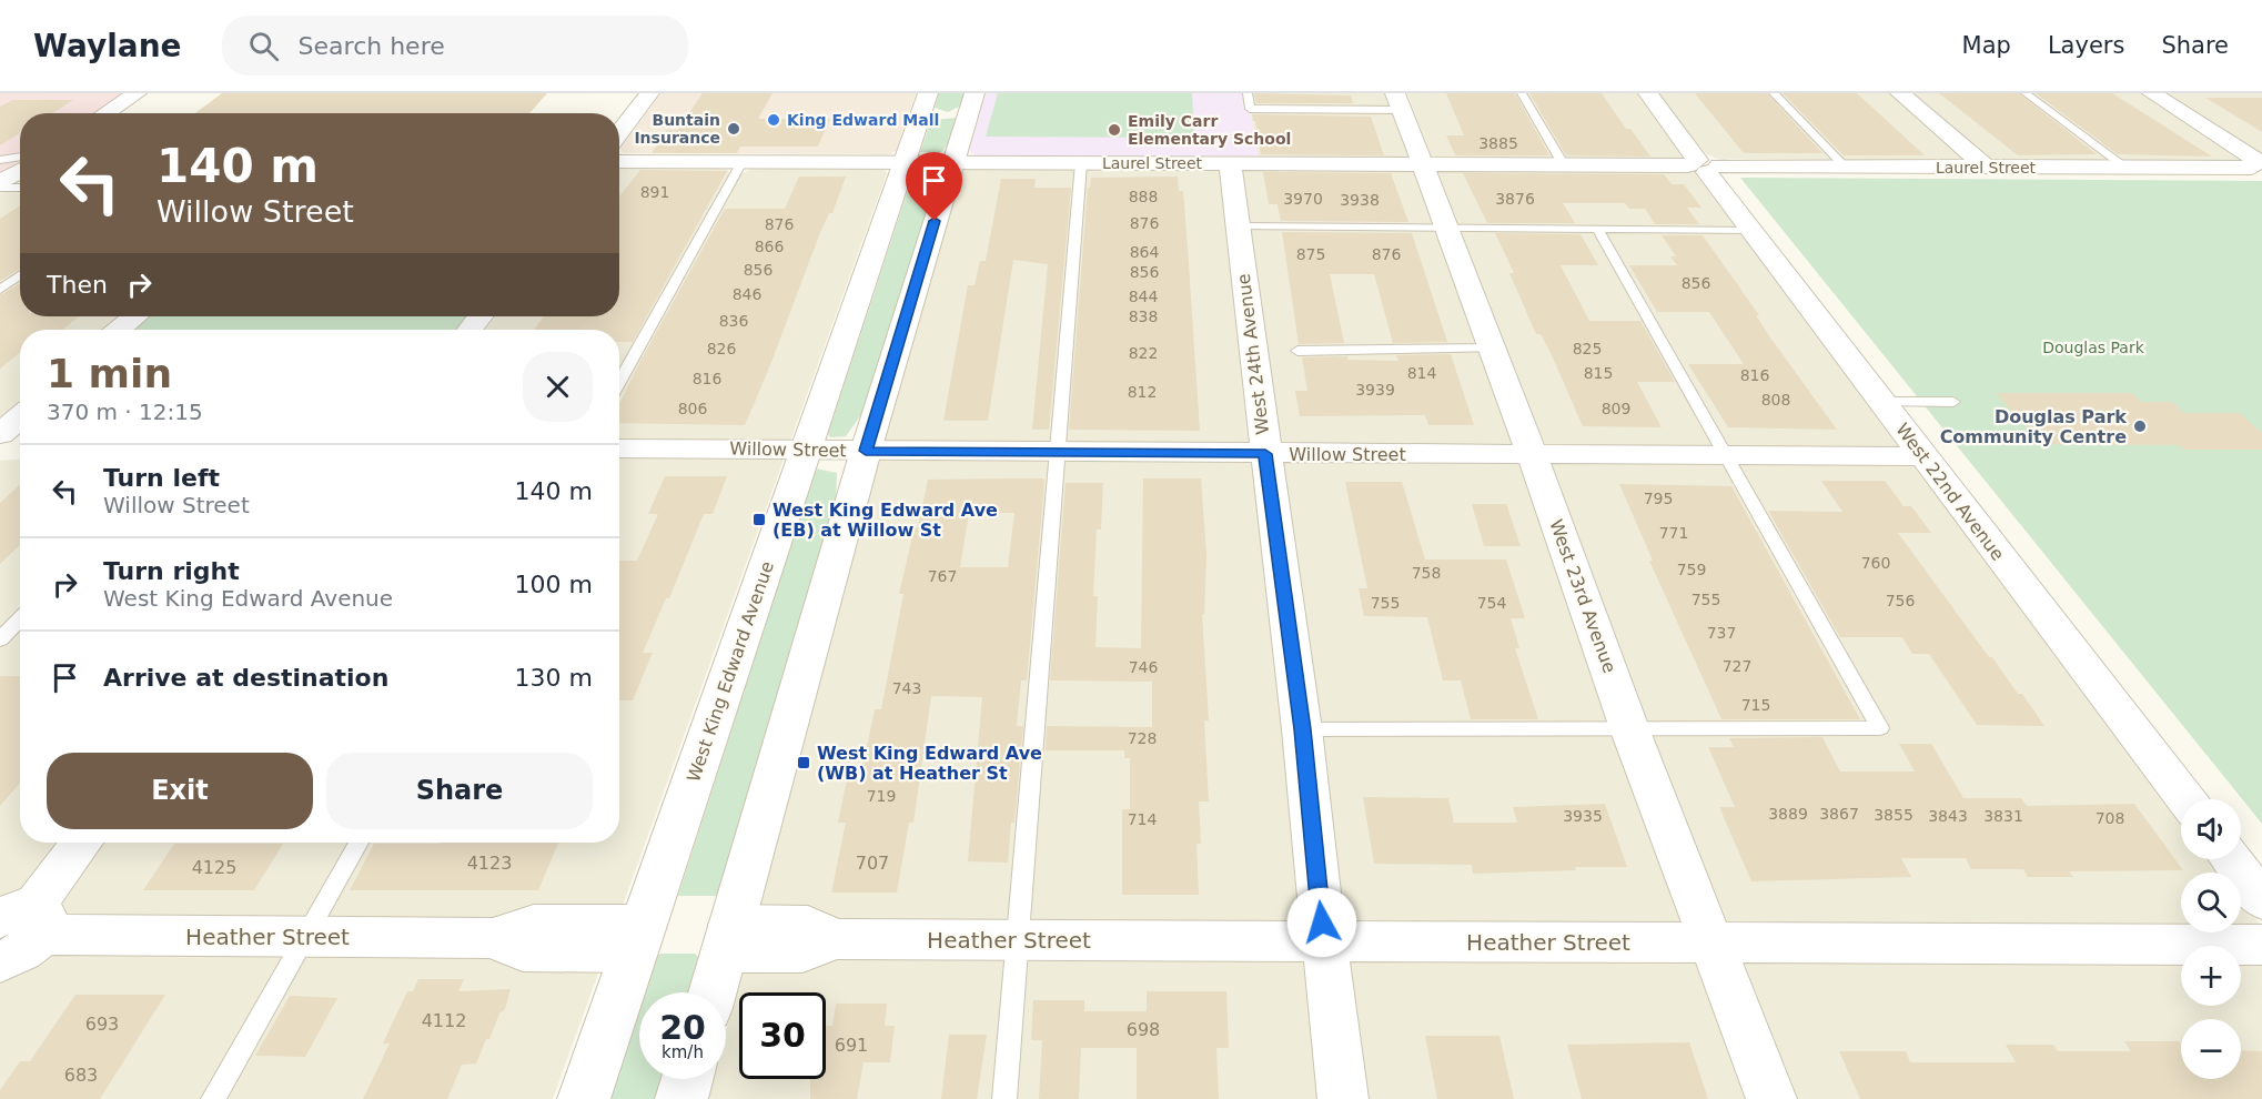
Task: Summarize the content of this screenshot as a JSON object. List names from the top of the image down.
{
  "streets": {
    "main road": ["West King Edward Avenue"],
    "street": [
      "Laurel Street",
      "West 24th Avenue",
      "Willow Street",
      "West 22nd Avenue",
      "West 23rd Avenue",
      "Heather Street"
    ]
  },
  "crossings": [
    ["Laurel Street", "West 24th Avenue"],
    ["Laurel Street", "West 22nd Avenue"],
    ["Laurel Street", "West 23rd Avenue"],
    ["Laurel Street", "West King Edward Avenue"],
    ["West 24th Avenue", "Willow Street"],
    ["West 24th Avenue", "Heather Street"],
    ["Willow Street", "West 22nd Avenue"],
    ["Willow Street", "West 23rd Avenue"],
    ["Willow Street", "West King Edward Avenue"],
    ["West 23rd Avenue", "Heather Street"],
    ["West King Edward Avenue", "Heather Street"]
  ],
  "parks": ["Douglas Park"],
  "places": {
    "other": [
      "King Edward Mall",
      "Buntain Insurance",
      "Emily Carr Elementary School",
      "Douglas Park Community Centre"
    ],
    "transit": ["West King Edward Ave (EB) at Willow St", "West King Edward Ave (WB) at Heather St"]
  },
  "house_numbers": [
    "3885",
    "891",
    "888",
    "3970",
    "3876",
    "3938",
    "876",
    "876",
    "866",
    "864",
    "875",
    "876",
    "856",
    "856",
    "856",
    "846",
    "844",
    "838",
    "836",
    "826",
    "825",
    "822",
    "814",
    "815",
    "816",
    "816",
    "3939",
    "812",
    "808",
    "806",
    "809",
    "795",
    "771",
    "760",
    "759",
    "758",
    "767",
    "755",
    "756",
    "755",
    "754",
    "737",
    "727",
    "746",
    "743",
    "715",
    "728",
    "719",
    "3889",
    "3867",
    "3855",
    "3935",
    "3843",
    "3831",
    "708",
    "714",
    "4123",
    "707",
    "4125",
    "4112",
    "693",
    "698",
    "691",
    "683"
  ],
  "page": {
    "header": "Waylane",
    "search": "Search here",
    "nav": ["Map", "Layers", "Share"],
    "turn": ["140 m", "Willow Street"],
    "then": "Then",
    "heading": ["1 min", "370 m · 12:15"],
    "list": [
      {
        "name": "Turn left",
        "note": "Willow Street",
        "value": "140 m"
      },
      {
        "name": "Turn right",
        "note": "West King Edward Avenue",
        "value": "100 m"
      },
      {
        "name": "Arrive at destination",
        "value": "130 m"
      }
    ],
    "buttons": ["Exit", "Share"],
    "map_buttons": ["+", "−"],
    "speed": "20 km/h",
    "limit": "30"
  }
}
